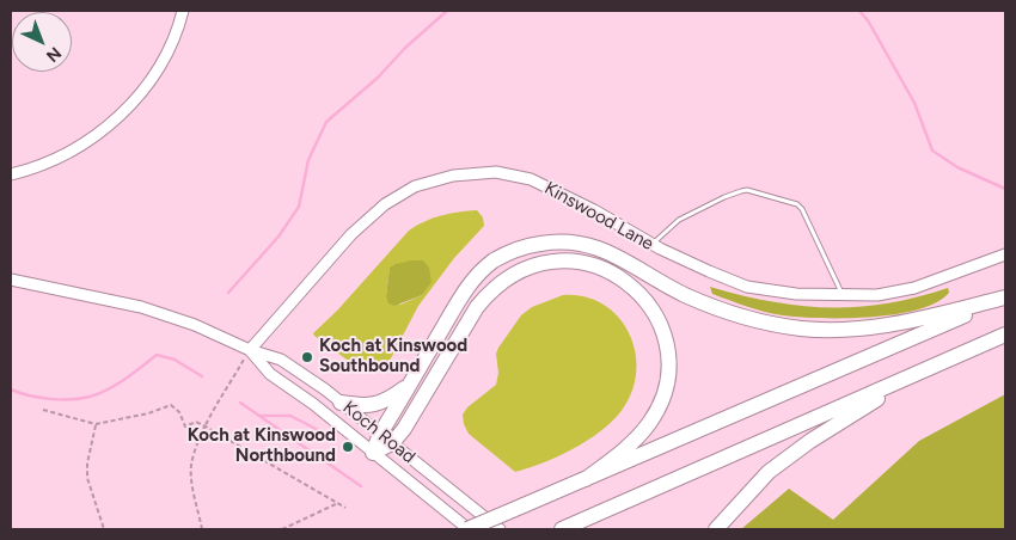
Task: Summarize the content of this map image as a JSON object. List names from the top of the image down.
{
  "streets": {
    "street": ["Kinswood Lane", "Koch Road"]
  },
  "crossings": [
    ["Kinswood Lane", "Koch Road"]
  ],
  "places": ["Koch at Kinswood Southbound", "Koch at Kinswood Northbound"],
  "north": "bottom right"
}
